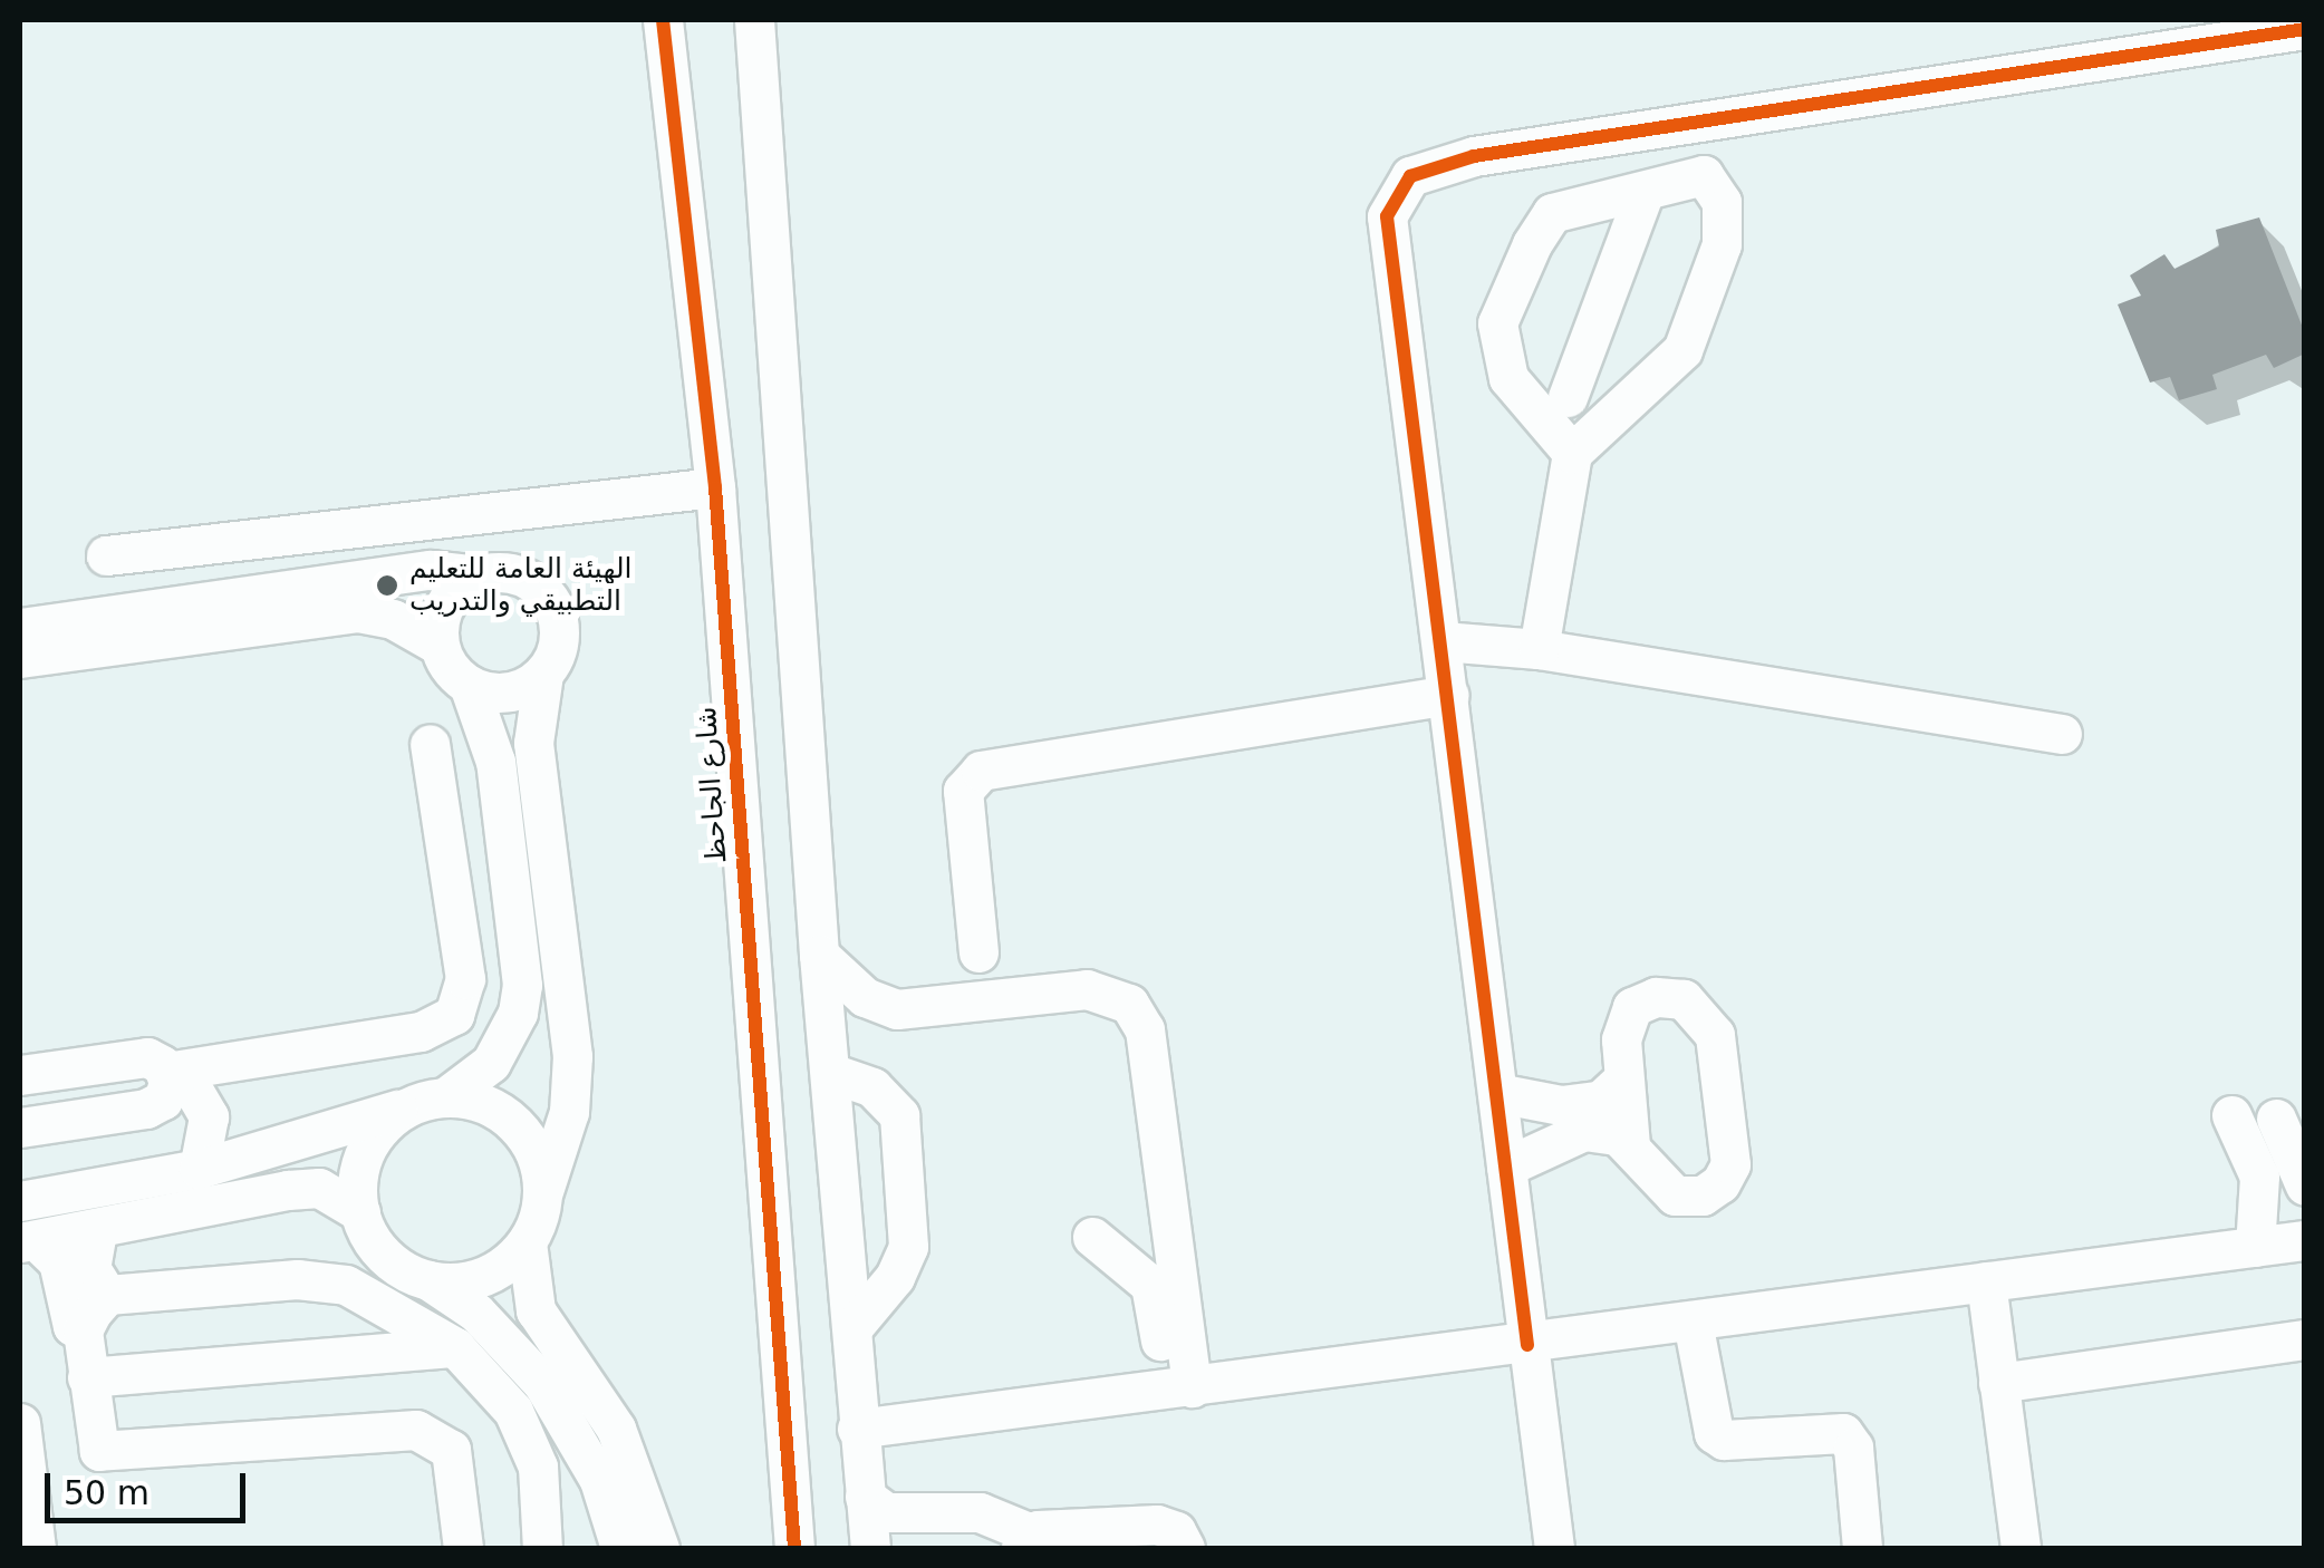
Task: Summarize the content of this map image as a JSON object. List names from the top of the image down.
{
  "streets": {
    "street": ["شارع الجاحظ"]
  },
  "places": ["الهيئة العامة للتعليم التطبيقي والتدريب"],
  "scale_bar": "50 m"
}
